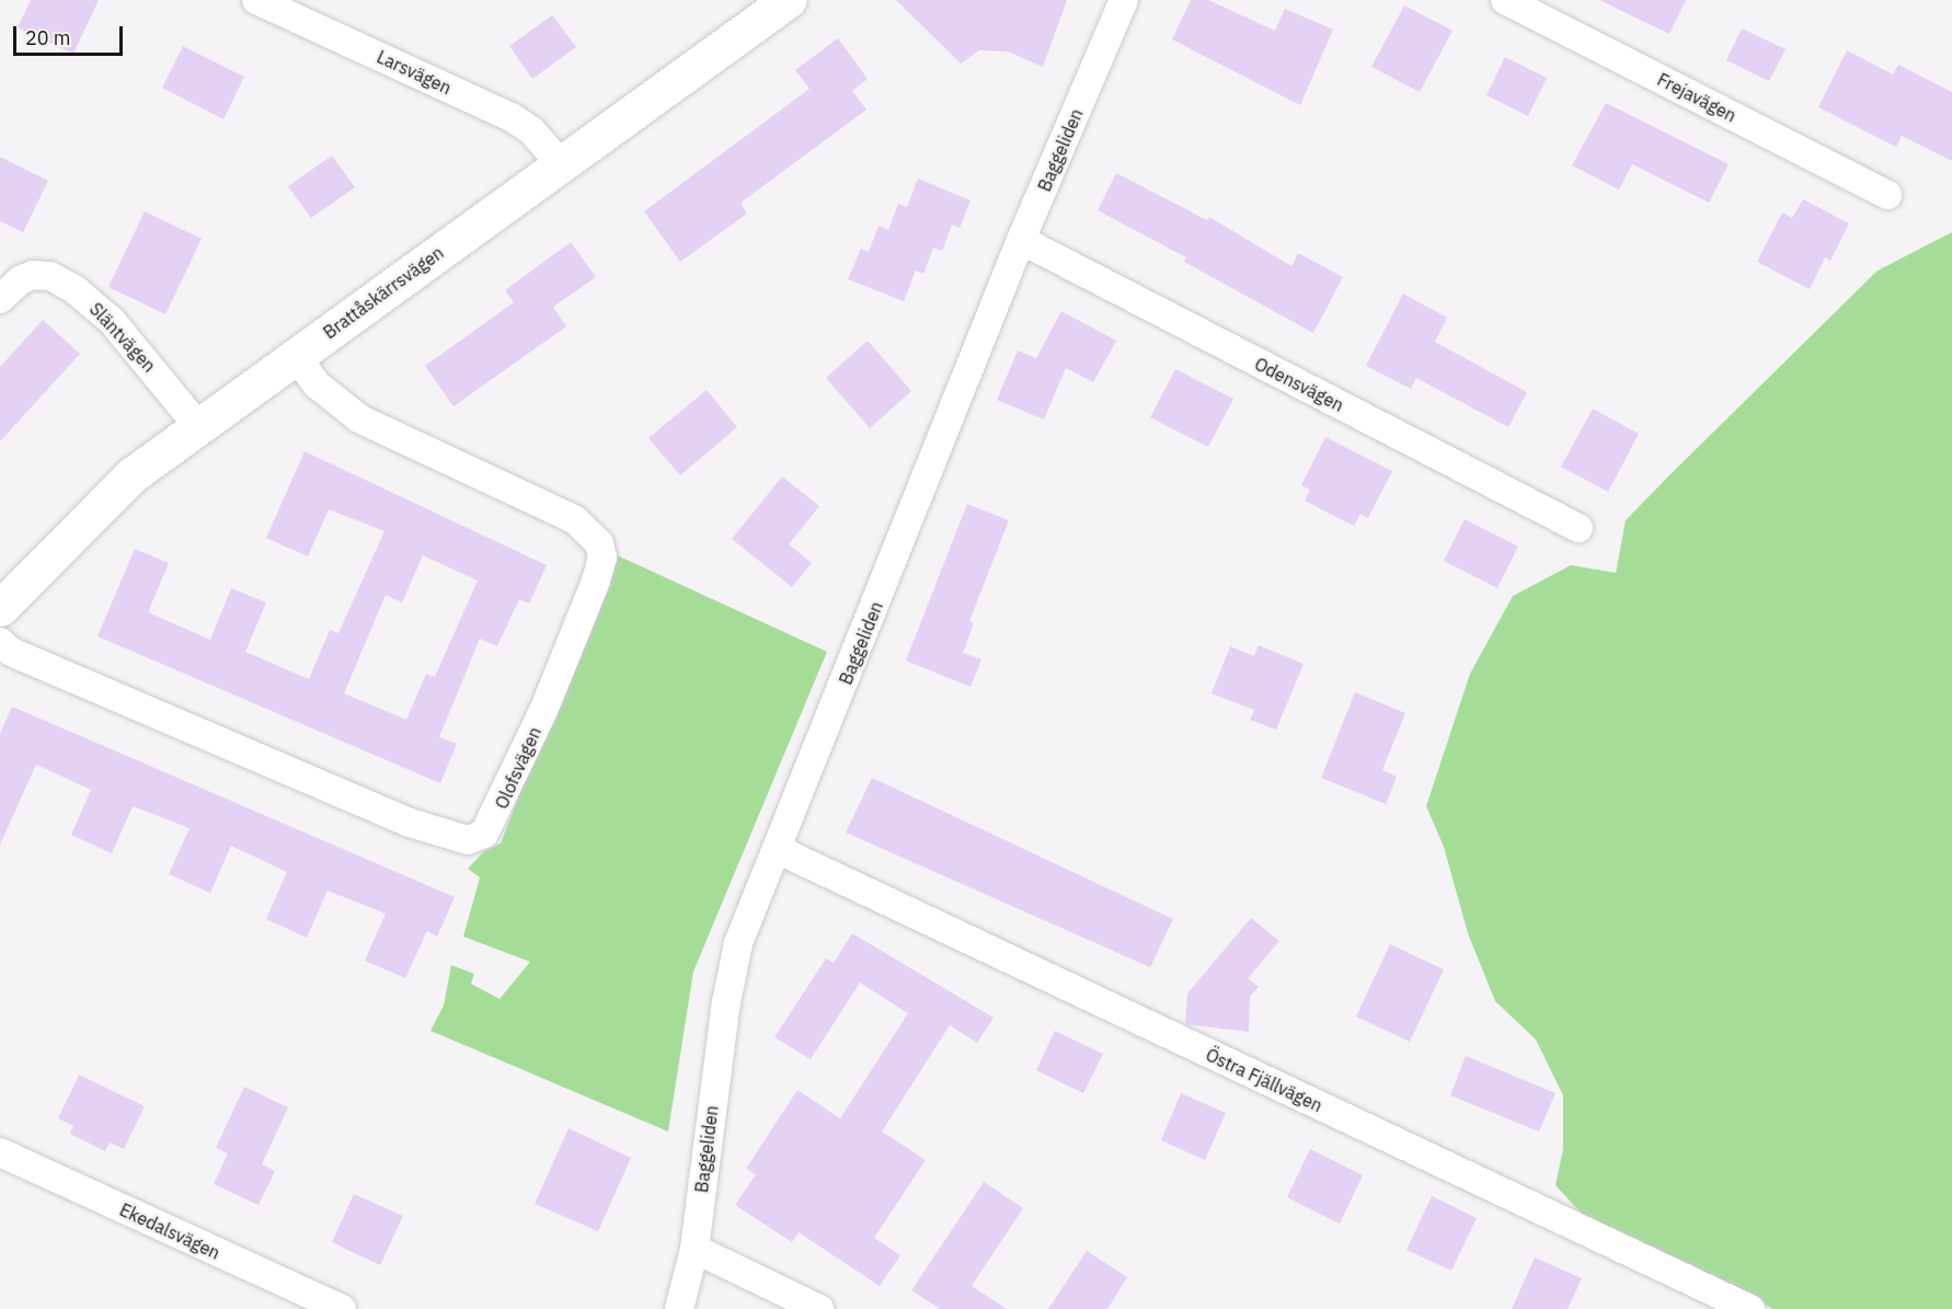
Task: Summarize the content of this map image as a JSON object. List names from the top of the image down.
{
  "streets": {
    "street": [
      "Larsvägen",
      "Frejavägen",
      "Baggeliden",
      "Brattåskärrsvägen",
      "Släntvägen",
      "Odensvägen",
      "Olofsvägen",
      "Östra Fjällvägen",
      "Ekedalsvägen"
    ]
  },
  "crossings": [
    ["Larsvägen", "Brattåskärrsvägen"],
    ["Baggeliden", "Odensvägen"],
    ["Baggeliden", "Östra Fjällvägen"],
    ["Brattåskärrsvägen", "Släntvägen"],
    ["Brattåskärrsvägen", "Olofsvägen"]
  ],
  "scale_bar": "20 m"
}
